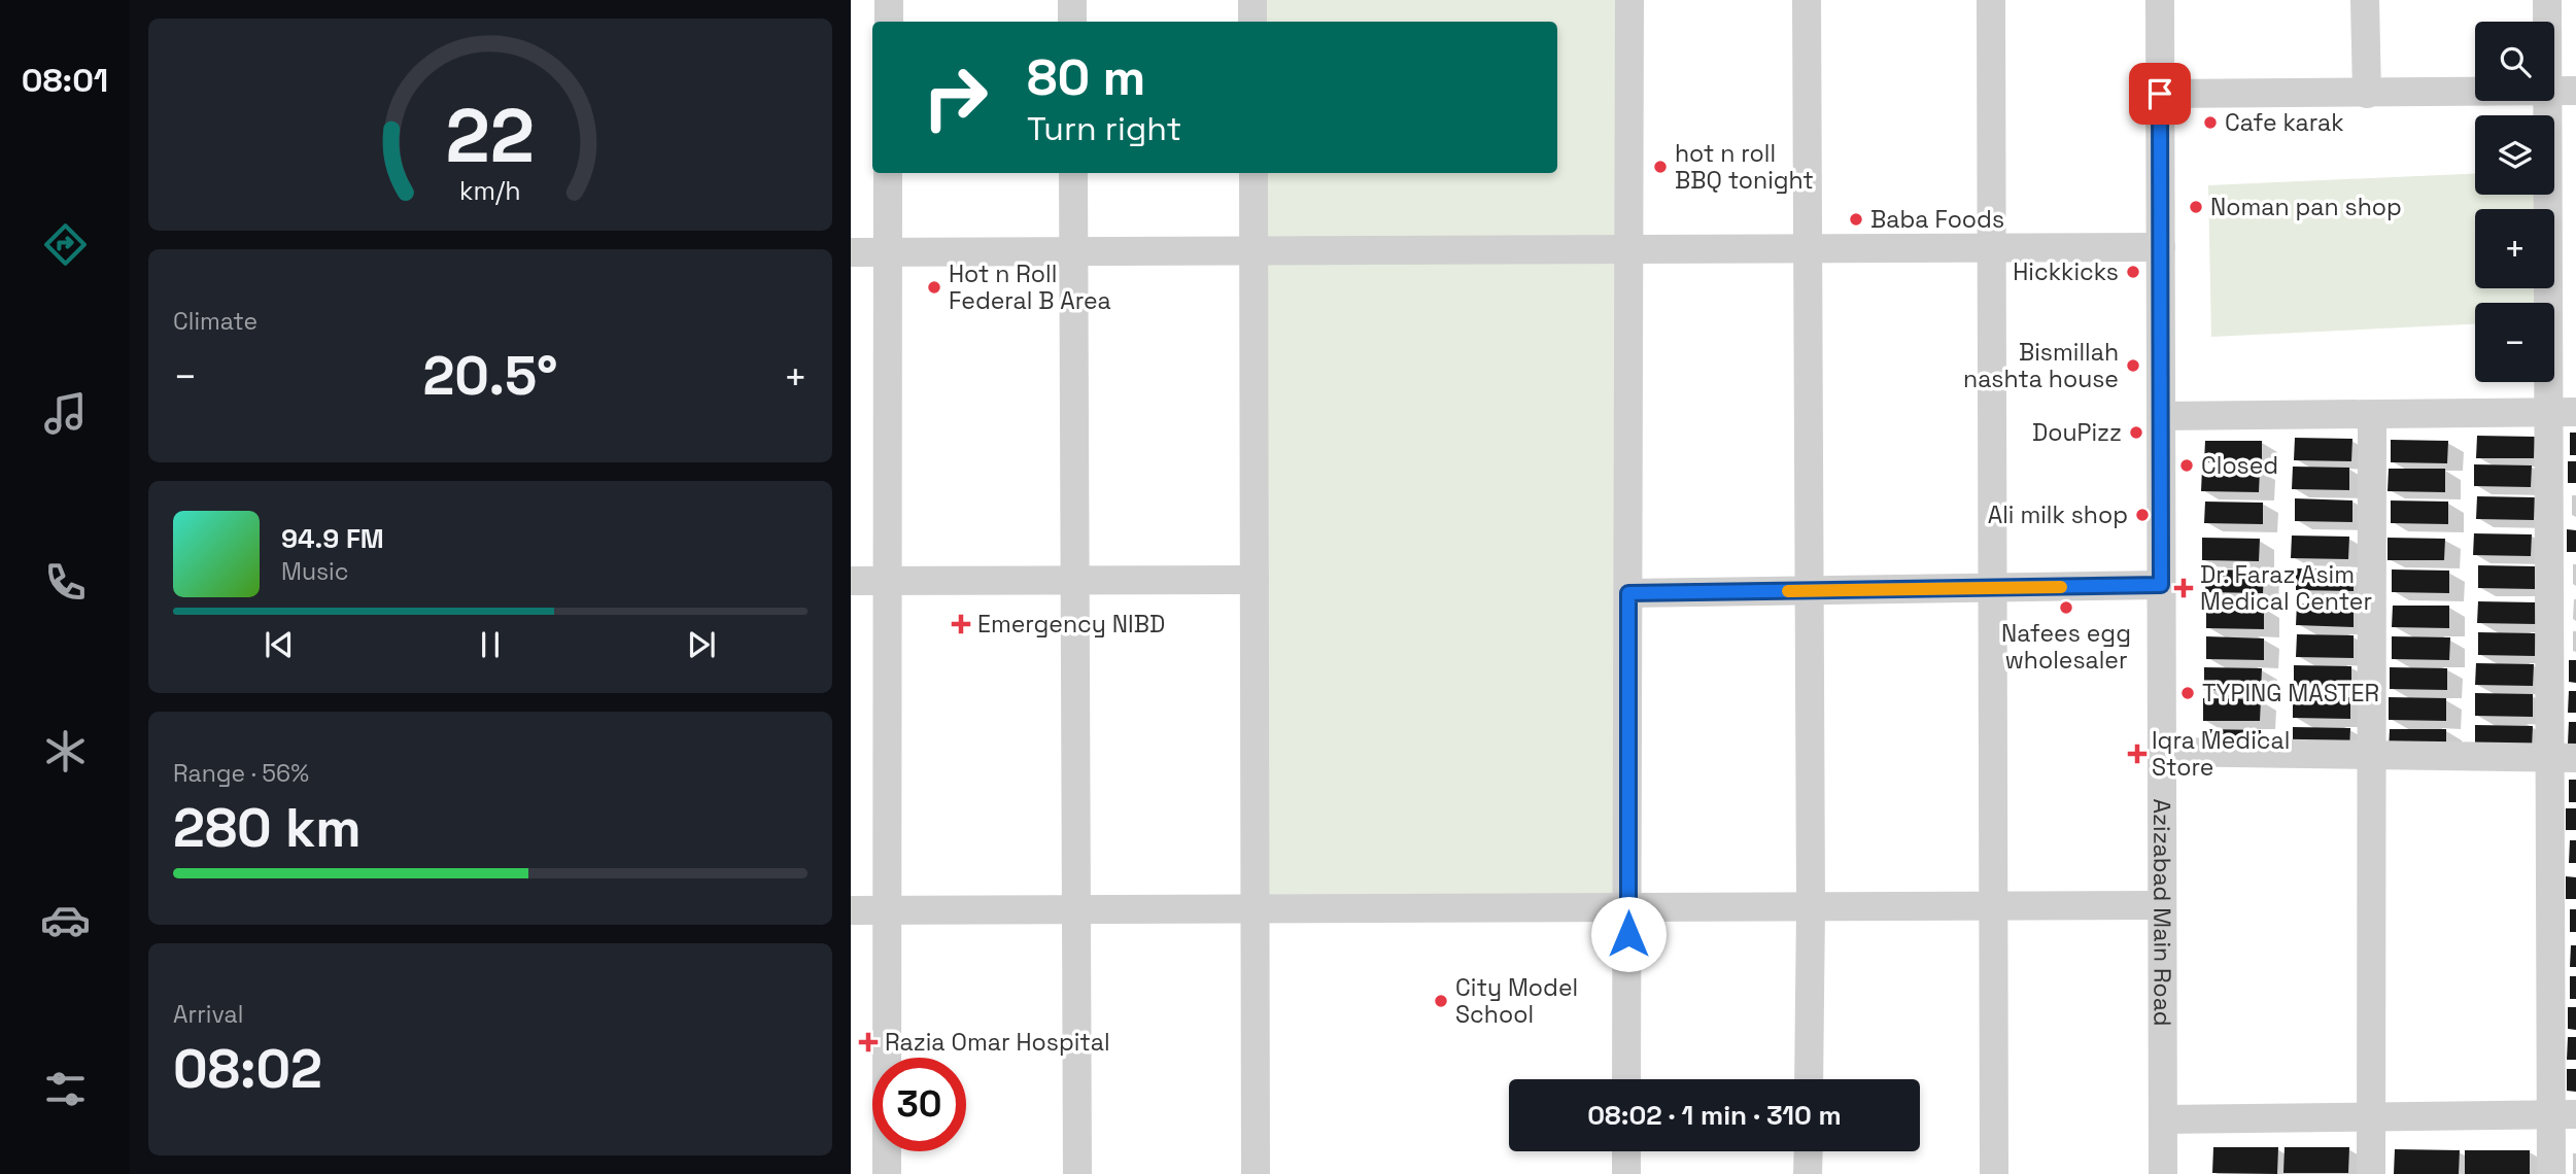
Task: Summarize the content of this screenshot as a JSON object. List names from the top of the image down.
{
  "streets": {
    "street": ["Azizabad Main Road"]
  },
  "places": {
    "other": [
      "Cafe karak",
      "hot n roll BBQ tonight",
      "Noman pan shop",
      "Baba Foods",
      "Hickkicks",
      "Hot n Roll Federal B Area",
      "Bismillah nashta house",
      "DouPizz",
      "Closed",
      "Ali milk shop",
      "Nafees egg wholesaler",
      "TYPING MASTER",
      "City Model School"
    ],
    "health": [
      "Dr. Faraz Asim Medical Center",
      "Emergency NIBD",
      "Iqra Medical Store",
      "Razia Omar Hospital"
    ]
  },
  "page": {
    "tabs": "08:01",
    "map_buttons": ["+", "−"],
    "turn": ["80 m", "Turn right"],
    "tile": [
      "Climate",
      ["Range · 56%", "280 km"],
      ["Arrival", "08:02"]
    ],
    "heat": ["−", "20.5°", "+"],
    "song": ["94.9 FM", "Music"],
    "limit": "30",
    "trip": "08:02 · 1 min · 310 m",
    "gauge": ["22", "km/h"]
  }
}
